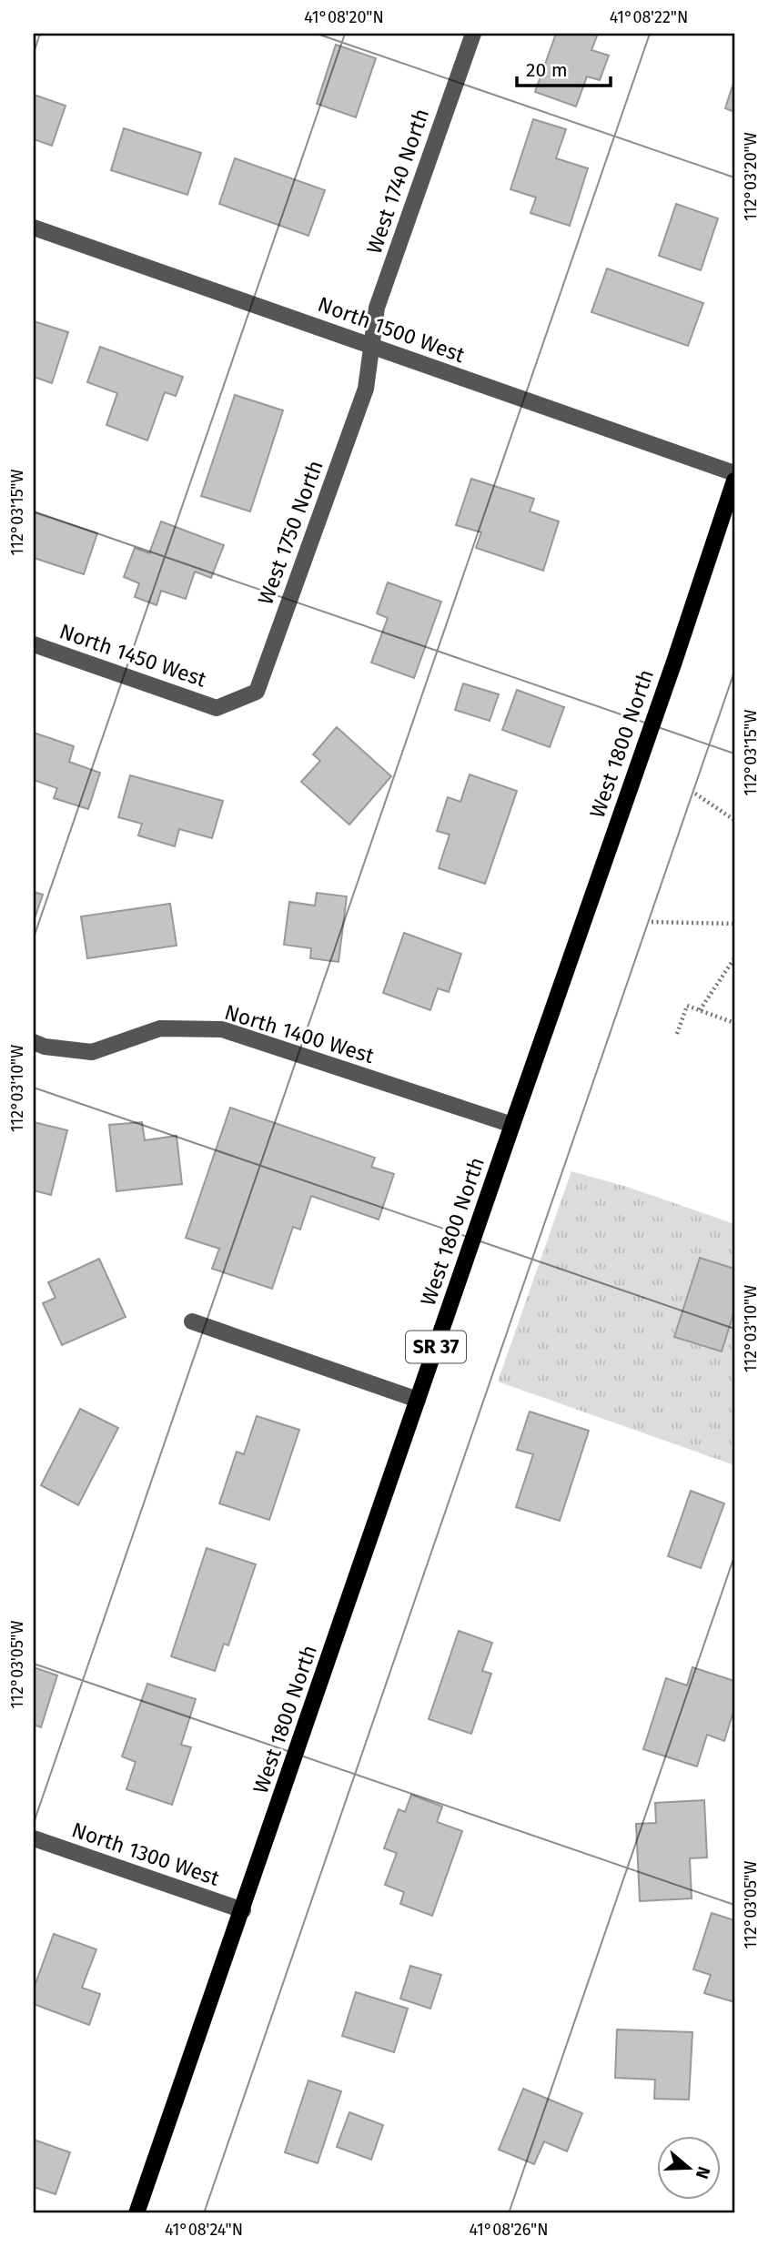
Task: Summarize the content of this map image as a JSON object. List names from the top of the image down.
{
  "streets": {
    "main road": ["West 1800 North", "SR 37"],
    "street": [
      "West 1740 North",
      "North 1500 West",
      "West 1750 North",
      "North 1450 West",
      "North 1400 West",
      "North 1300 West"
    ]
  },
  "crossings": [
    ["West 1740 North", "North 1500 West"],
    ["West 1740 North", "West 1750 North"],
    ["North 1500 West", "West 1750 North"],
    ["West 1750 North", "North 1450 West"],
    ["West 1800 North", "North 1400 West"],
    ["West 1800 North", "North 1300 West"]
  ],
  "scale_bar": "20 m",
  "north": "right",
  "coordinates": [
    "41°08'20\"N",
    "41°08'22\"N",
    "112°03'20\"W",
    "112°03'15\"W",
    "112°03'10\"W",
    "112°03'05\"W",
    "41°08'24\"N",
    "41°08'26\"N"
  ]
}
